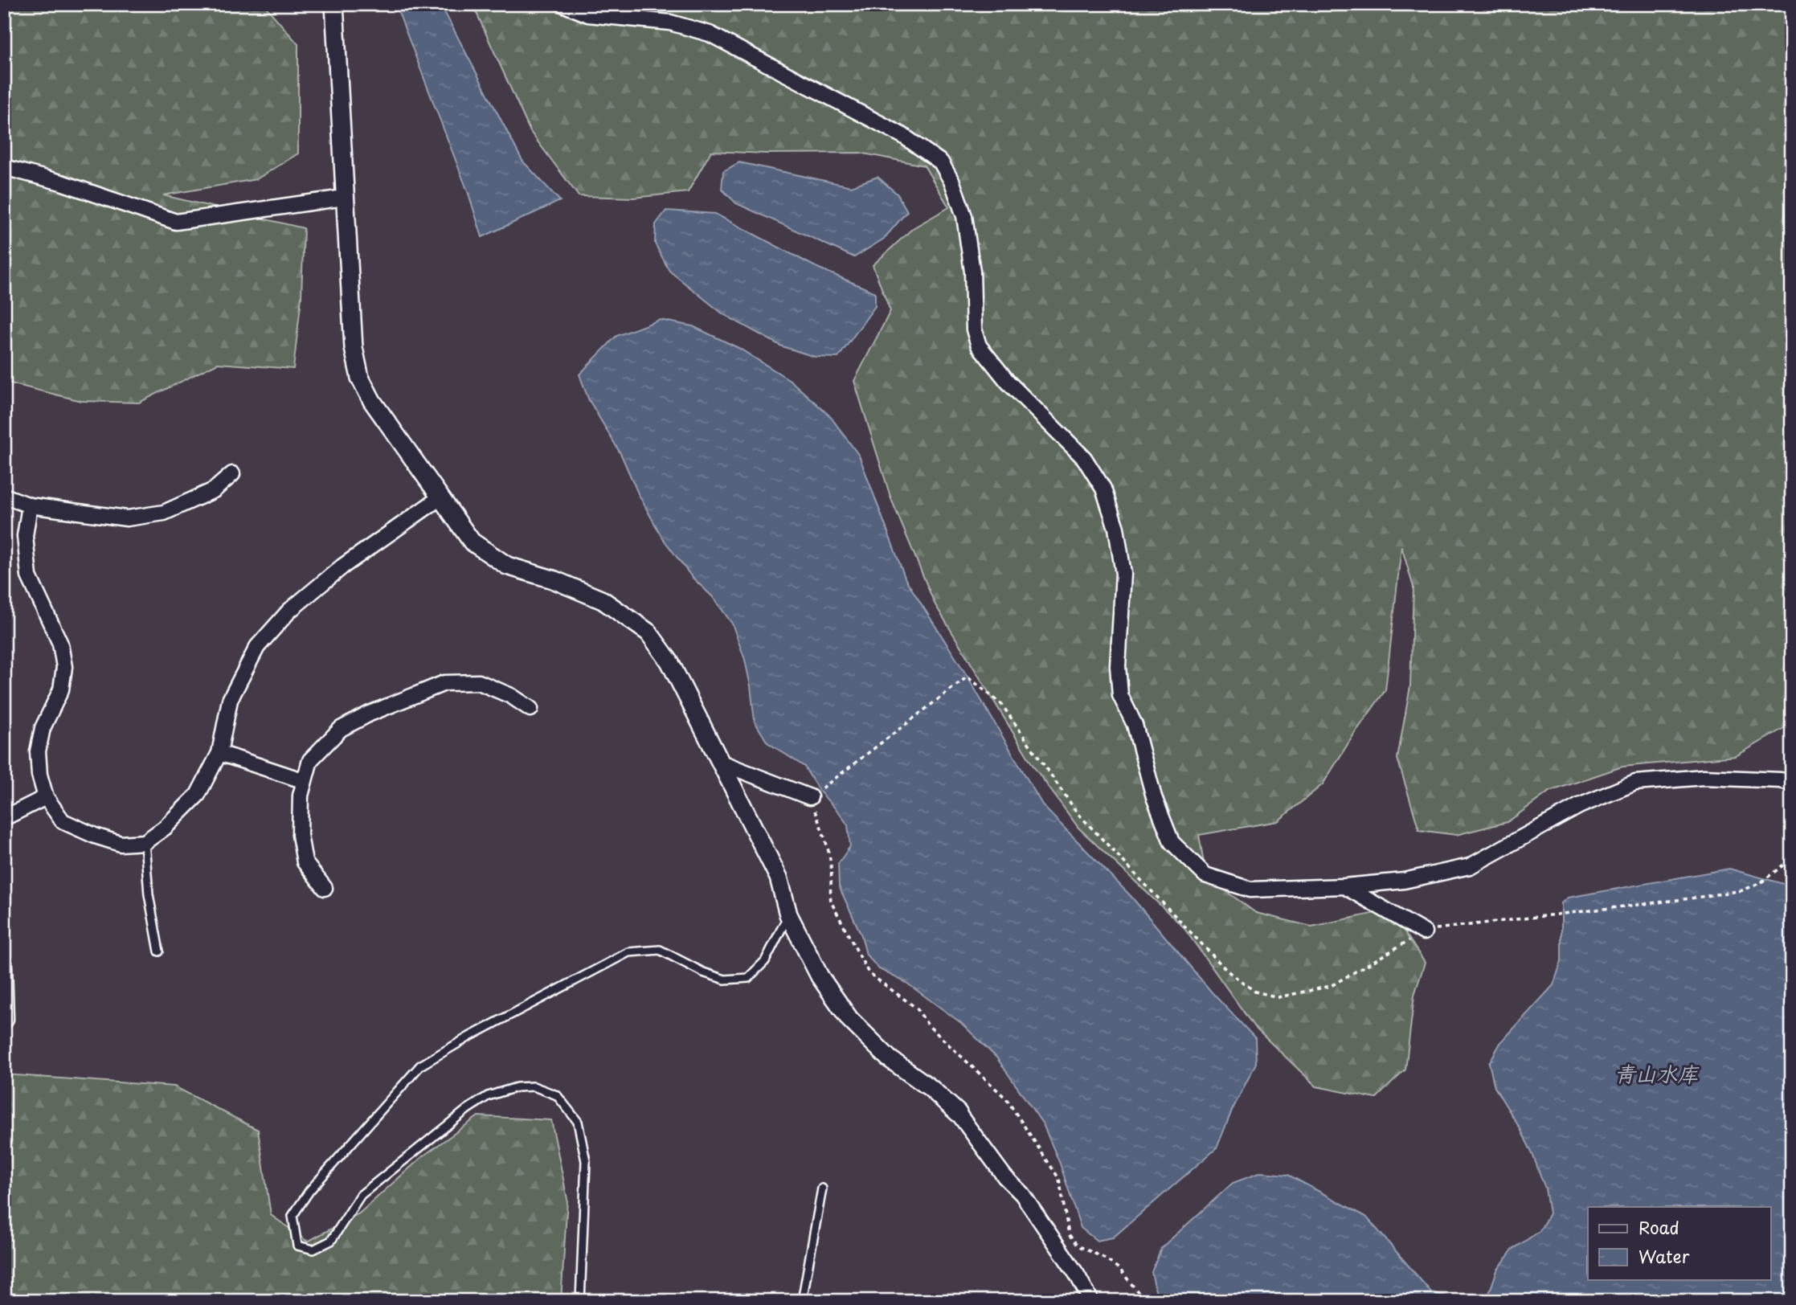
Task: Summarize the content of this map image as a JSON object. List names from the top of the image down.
{
  "water": ["青山水库"],
  "legend": ["Road", "Water"]
}
